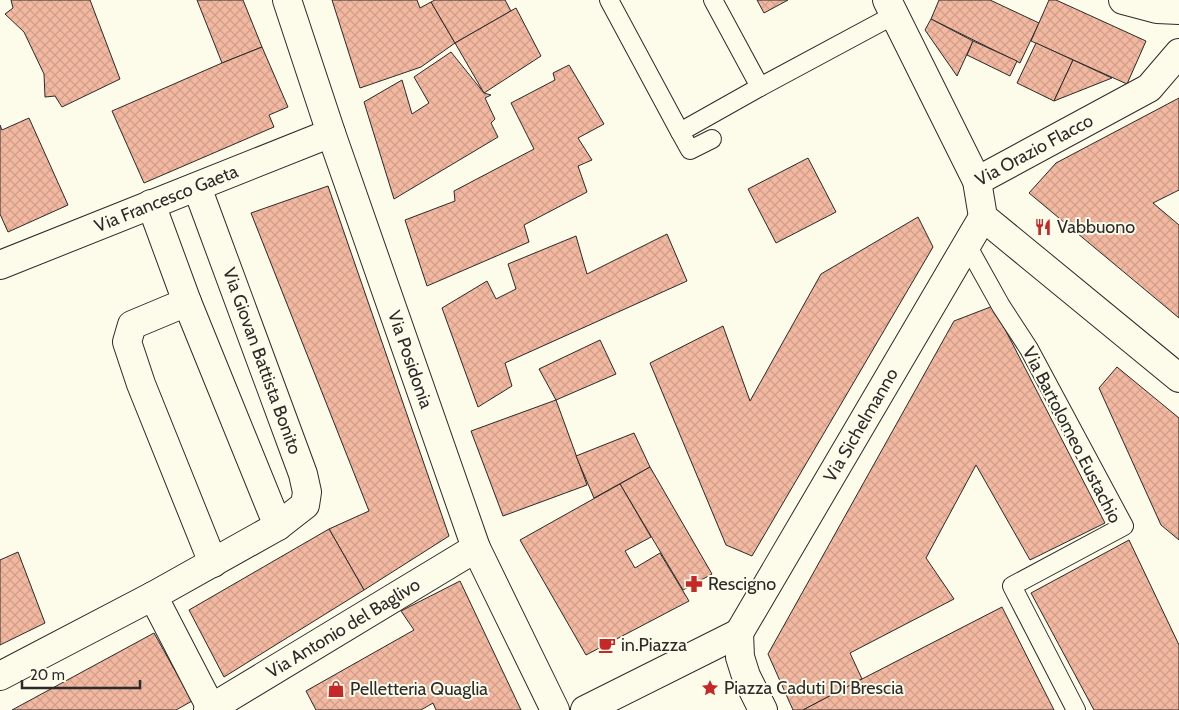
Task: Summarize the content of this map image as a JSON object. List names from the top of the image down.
{
  "streets": {
    "street": [
      "Via Orazio Flacco",
      "Via Francesco Gaeta",
      "Via Posidonia",
      "Via Giovan Battista Bonito",
      "Via Sichelmanno",
      "Via Antonio del Baglivo"
    ],
    "lane": ["Via Bartolomeo Eustachio"]
  },
  "crossings": [
    ["Via Francesco Gaeta", "Via Posidonia"],
    ["Via Francesco Gaeta", "Via Giovan Battista Bonito"],
    ["Via Posidonia", "Via Antonio del Baglivo"],
    ["Via Sichelmanno", "Via Bartolomeo Eustachio"]
  ],
  "places": {
    "restaurant": ["Vabbuono"],
    "pharmacy": ["Rescigno"],
    "cafe": ["in.Piazza"],
    "place": ["Piazza Caduti Di Brescia"],
    "shop": ["Pelletteria Quaglia"]
  },
  "scale_bar": "20 m"
}
